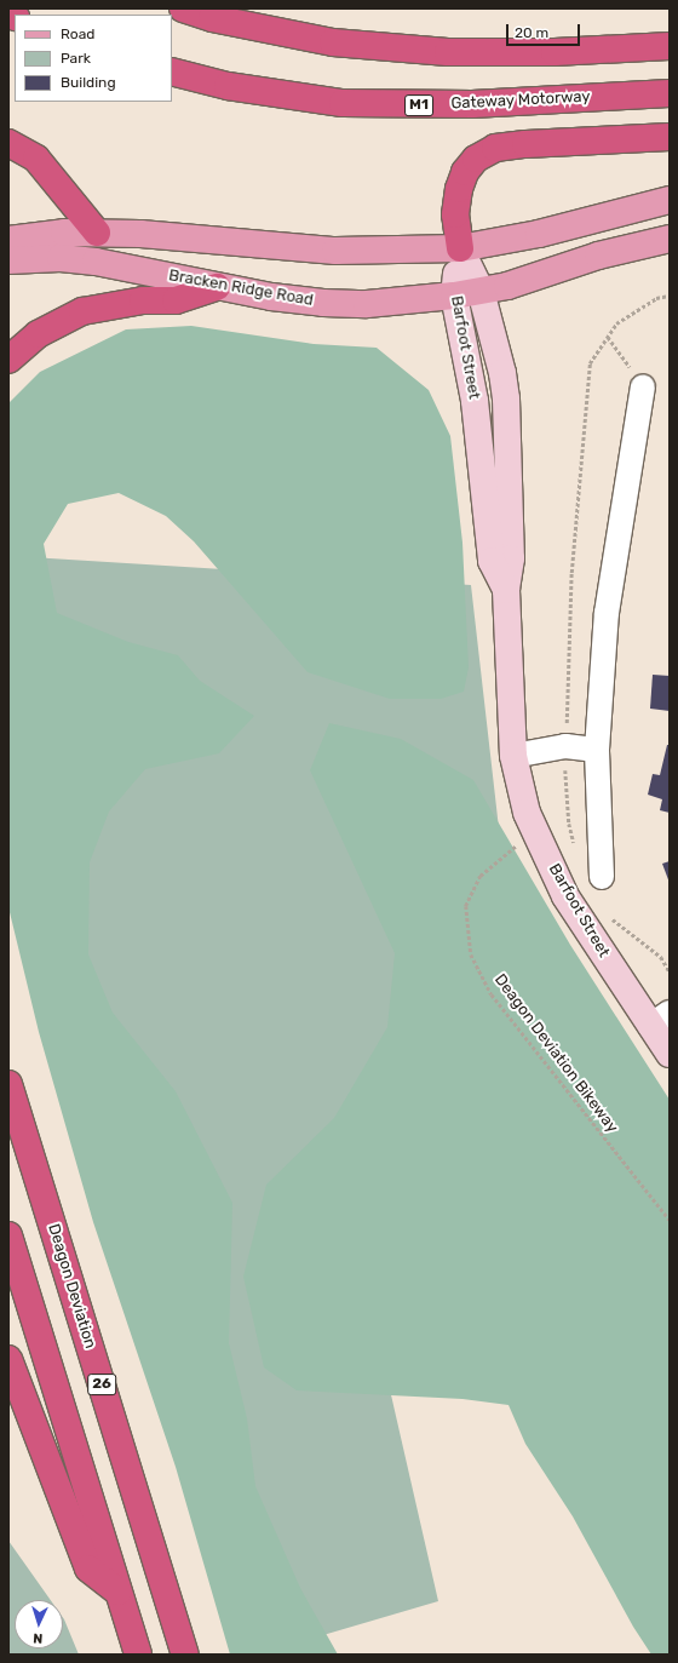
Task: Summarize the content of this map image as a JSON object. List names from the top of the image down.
{
  "streets": {
    "highway": [
      "Gateway Motorway",
      "M1",
      "Deagon Deviation",
      "26"
    ],
    "main road": ["Bracken Ridge Road"],
    "street": ["Barfoot Street"],
    "path": ["Deagon Deviation Bikeway"]
  },
  "crossings": [
    ["Bracken Ridge Road", "Barfoot Street"]
  ],
  "legend": ["Road", "Park", "Building"],
  "scale_bar": "20 m",
  "north": "bottom"
}
